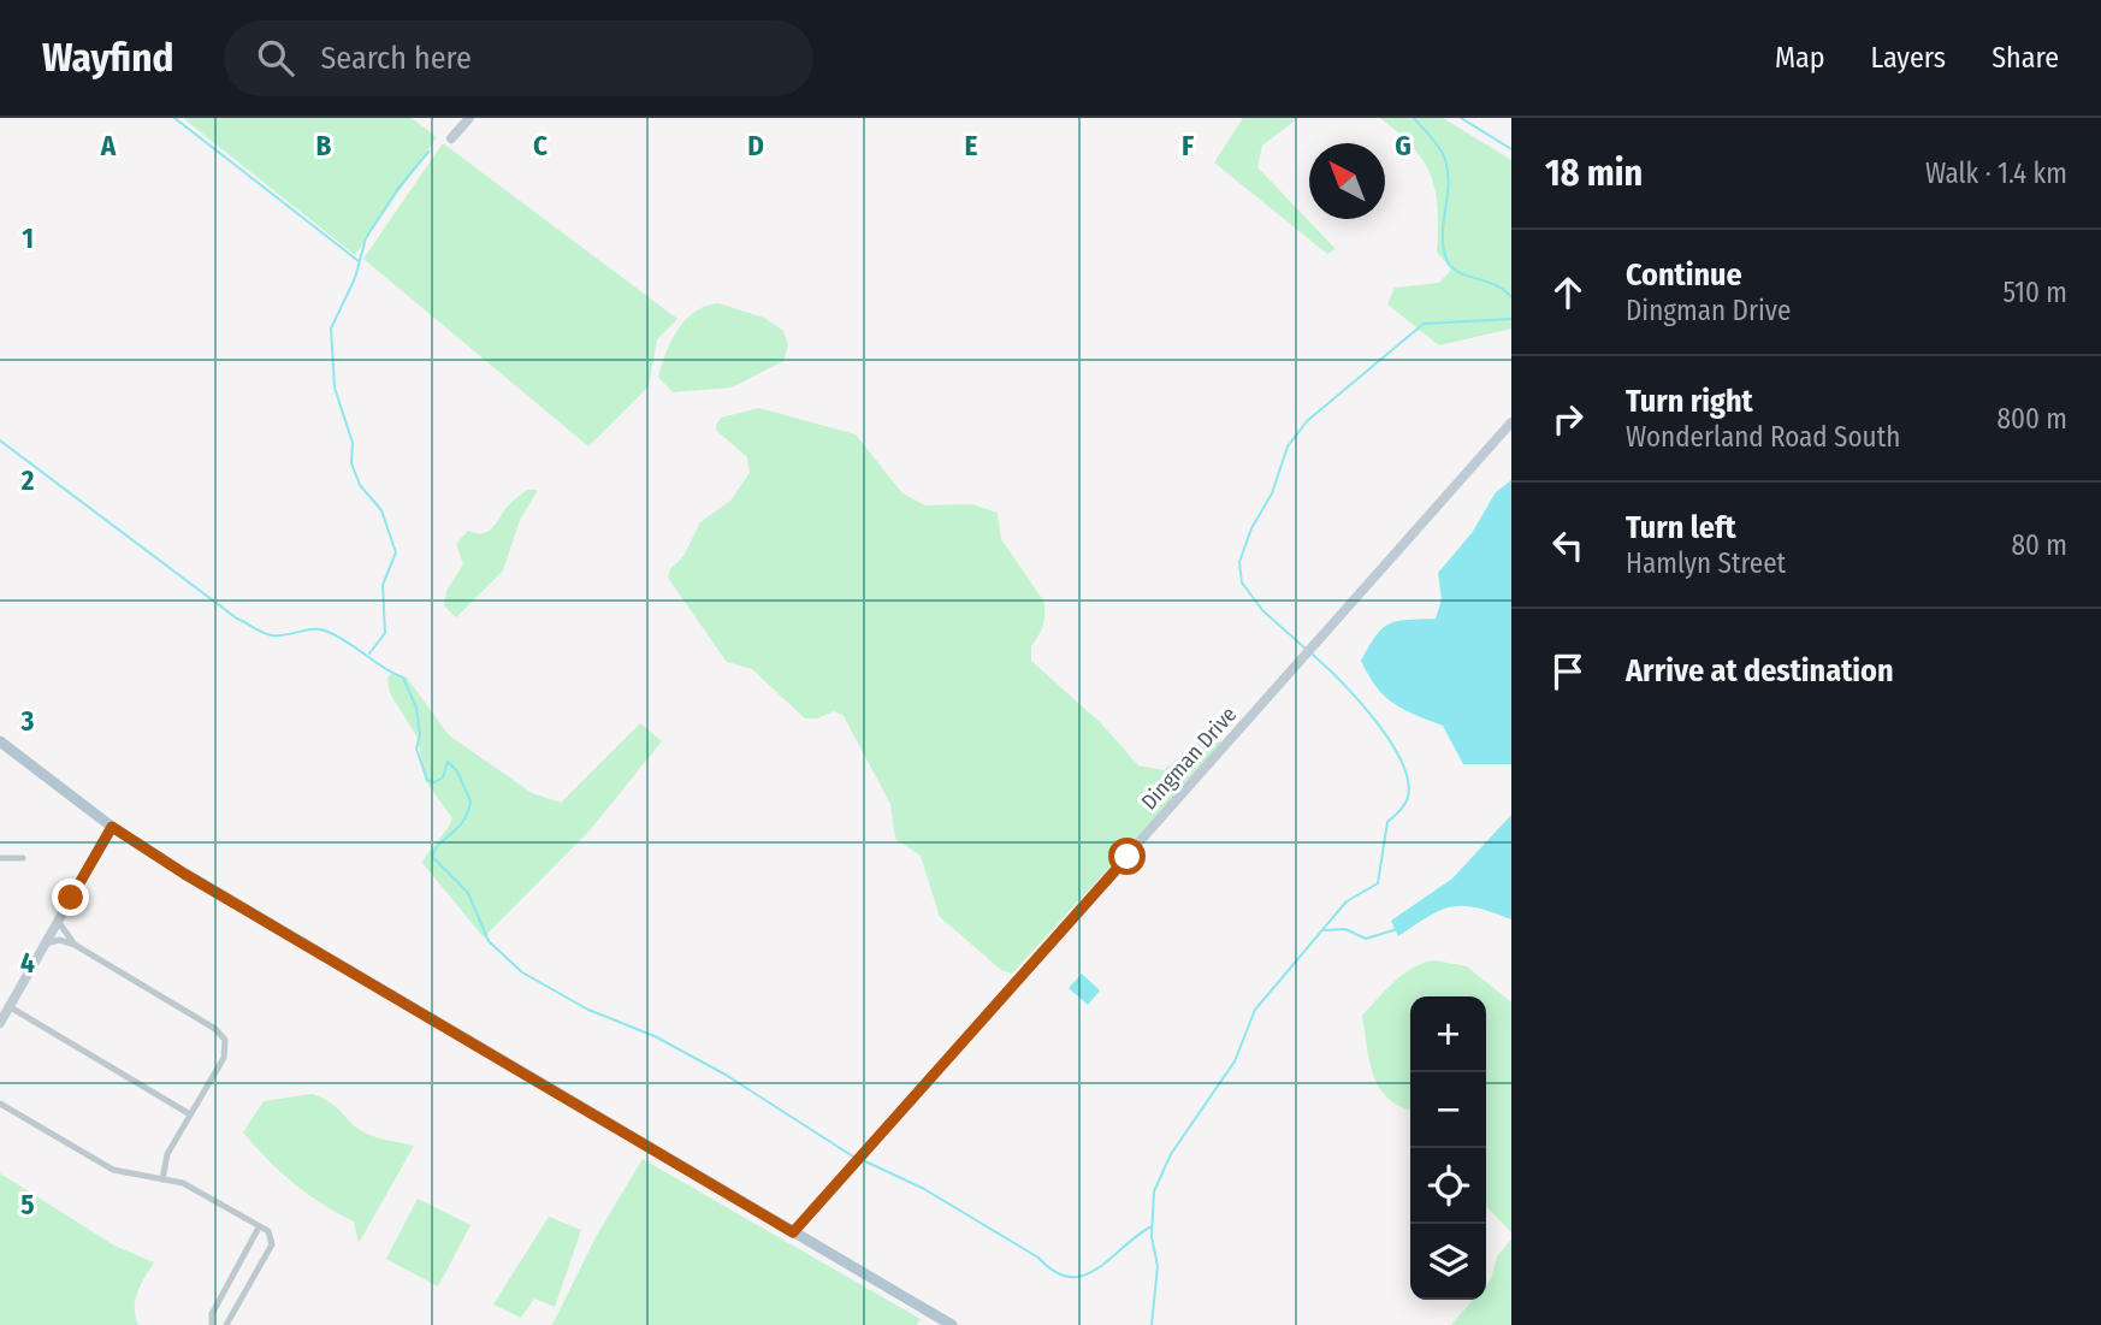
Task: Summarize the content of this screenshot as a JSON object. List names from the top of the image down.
{
  "streets": {
    "street": ["Dingman Drive"]
  },
  "north": "top left",
  "page": {
    "header": "Wayfind",
    "search": "Search here",
    "nav": ["Map", "Layers", "Share"],
    "heading": ["18 min", "Walk · 1.4 km"],
    "list": [
      ["Continue", "Dingman Drive", "510 m"],
      ["Turn right", "Wonderland Road South", "800 m"],
      ["Turn left", "Hamlyn Street", "80 m"],
      "Arrive at destination"
    ],
    "map_buttons": ["+", "−"]
  },
  "grid": {
    "columns": [
      "A",
      "B",
      "C",
      "D",
      "E",
      "F",
      "G"
    ],
    "rows": [
      "1",
      "2",
      "3",
      "4",
      "5"
    ]
  }
}
